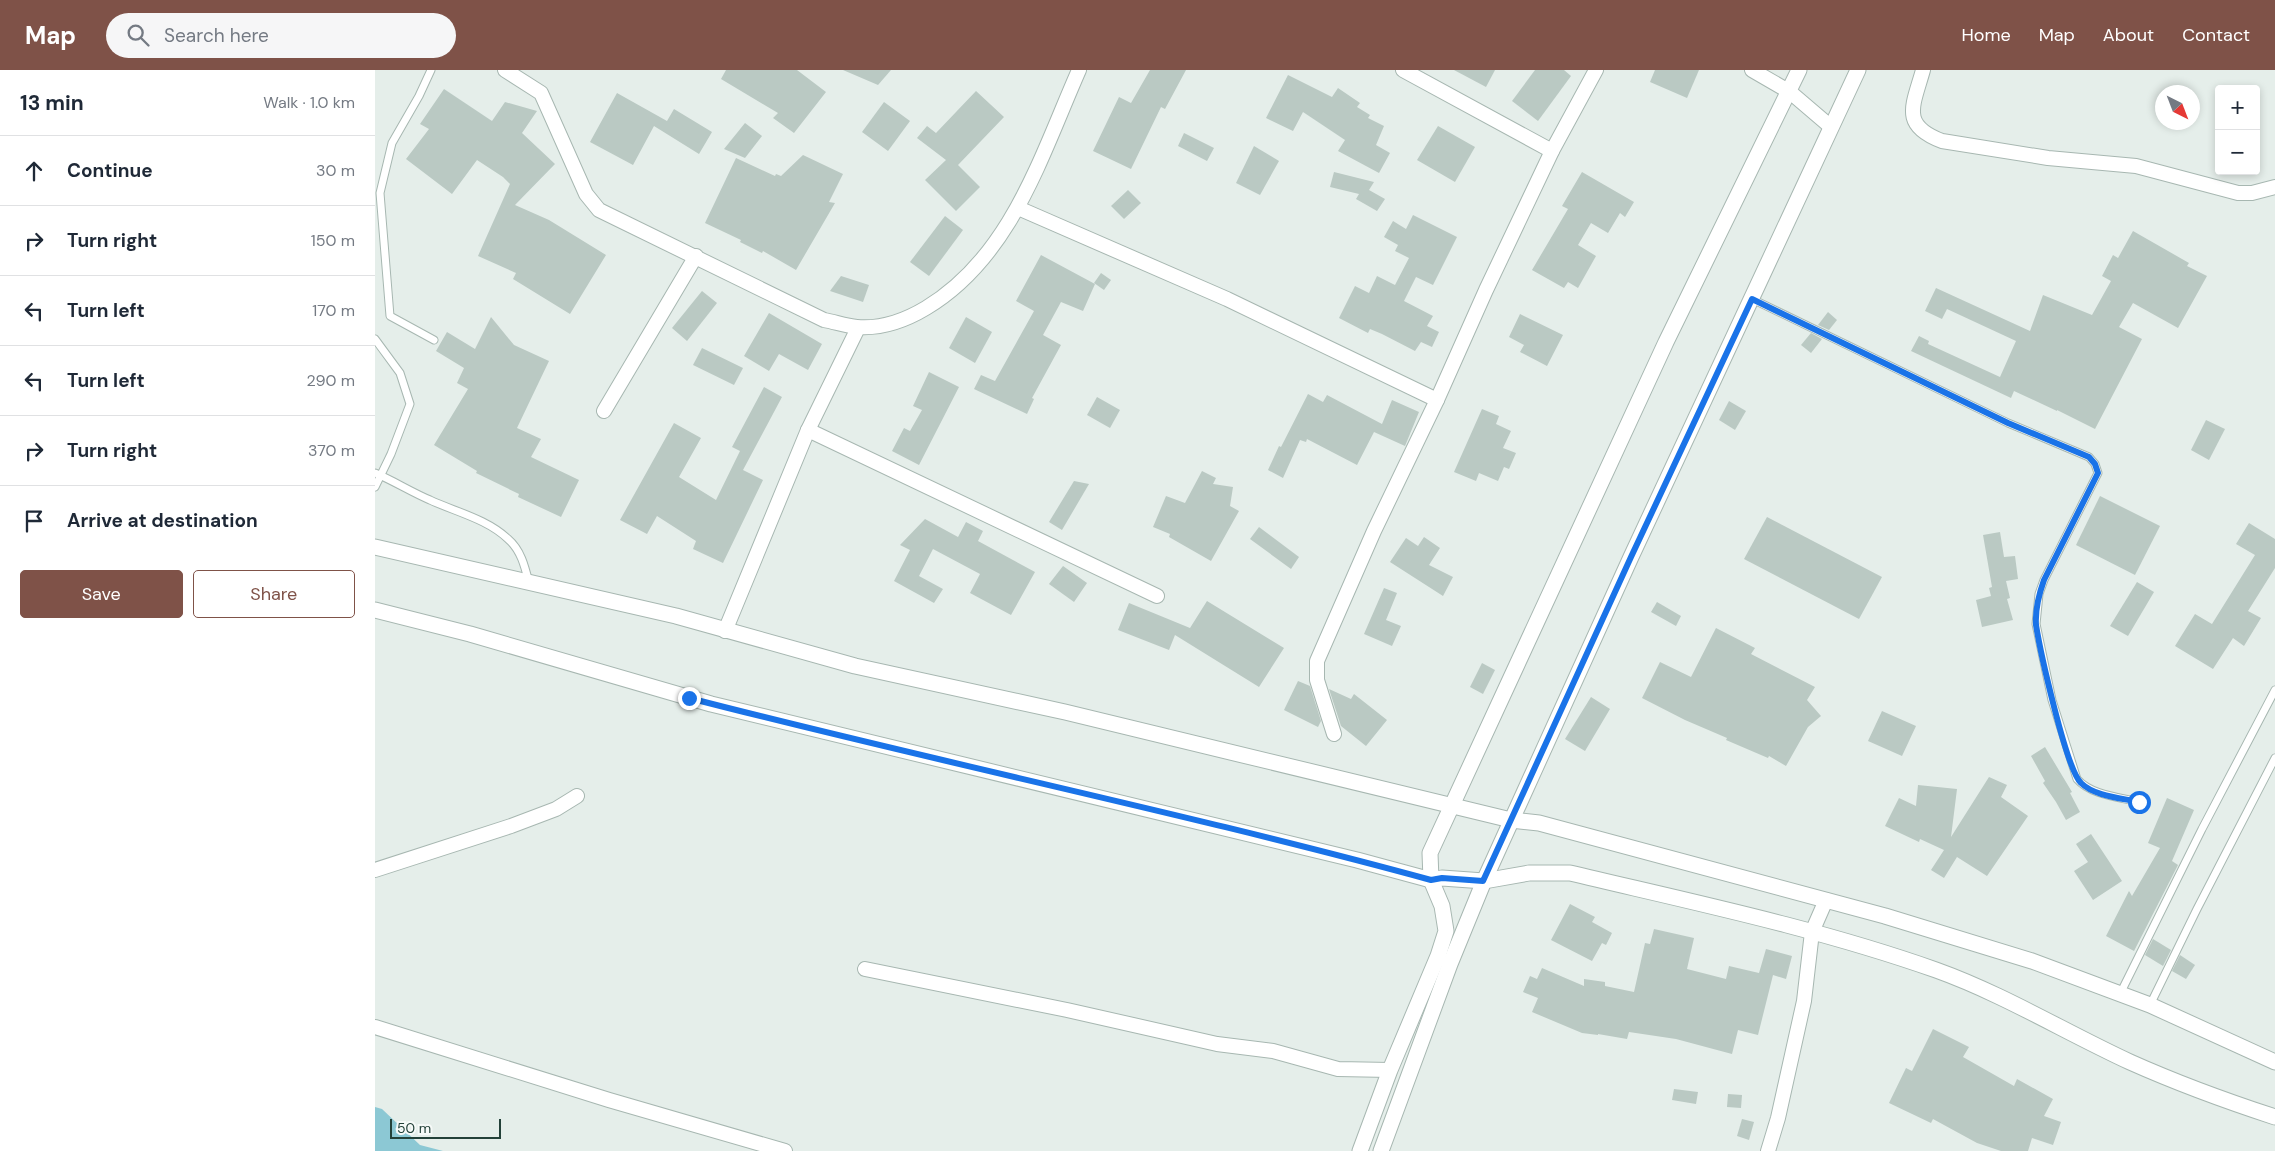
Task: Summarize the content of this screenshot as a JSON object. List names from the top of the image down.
{
  "scale_bar": "50 m",
  "north": "bottom right",
  "page": {
    "header": "Map",
    "search": "Search here",
    "nav": [
      "Home",
      "Map",
      "About",
      "Contact"
    ],
    "heading": ["13 min", "Walk · 1.0 km"],
    "map_buttons": ["+", "−"],
    "list": [
      ["Continue", "30 m"],
      ["Turn right", "150 m"],
      ["Turn left", "170 m"],
      ["Turn left", "290 m"],
      ["Turn right", "370 m"],
      "Arrive at destination"
    ],
    "buttons": ["Save", "Share"],
    "scale": "50 m"
  }
}
